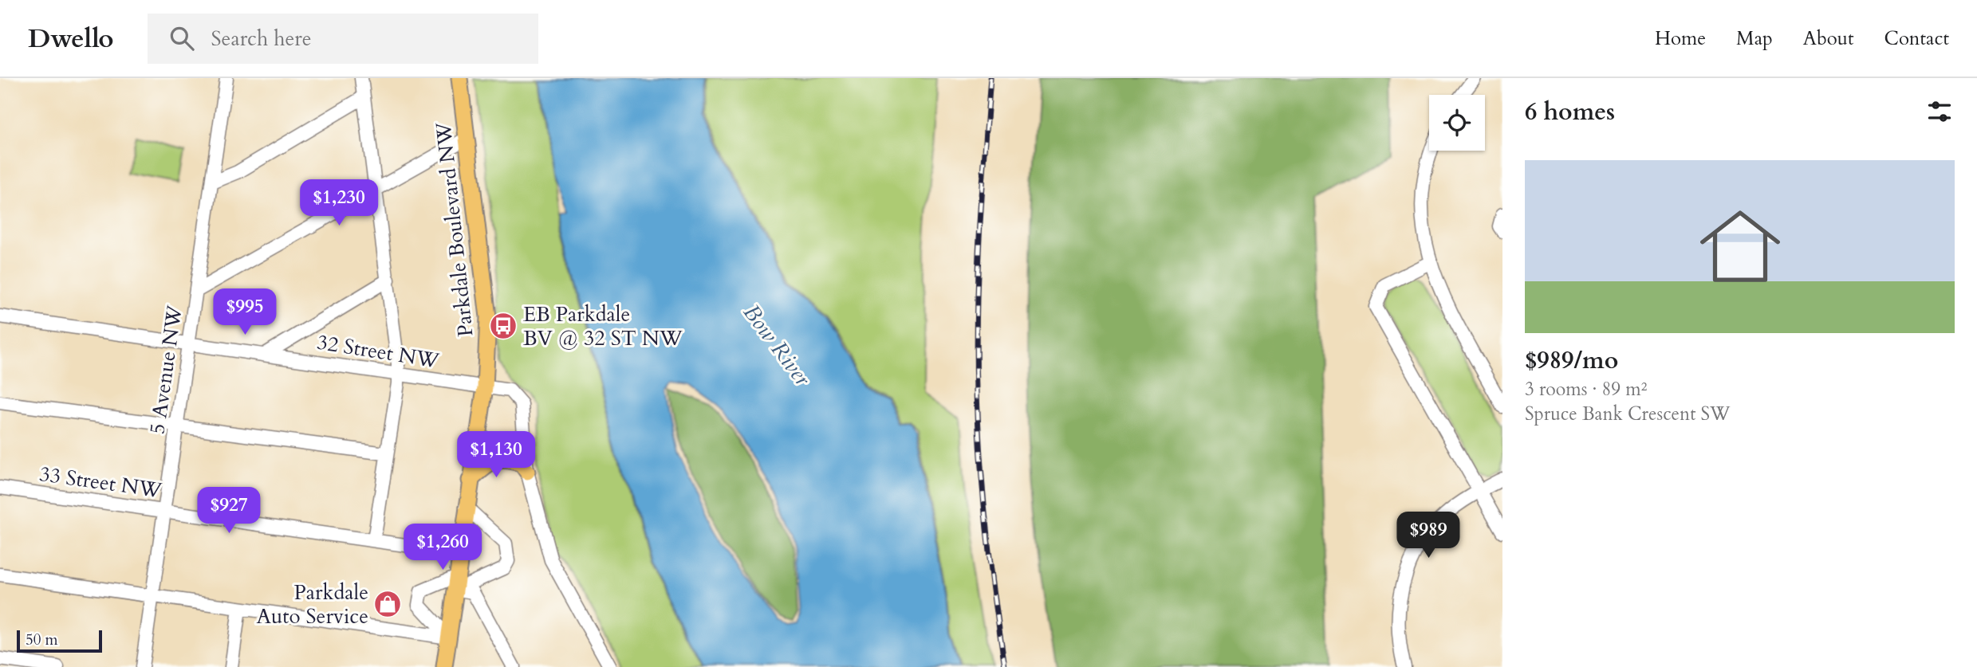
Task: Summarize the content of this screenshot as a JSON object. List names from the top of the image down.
{
  "streets": {
    "main road": ["Parkdale Boulevard NW"],
    "street": ["32 Street NW", "5 Avenue NW", "33 Street NW"]
  },
  "crossings": [
    ["Parkdale Boulevard NW", "32 Street NW"],
    ["Parkdale Boulevard NW", "33 Street NW"],
    ["32 Street NW", "5 Avenue NW"],
    ["5 Avenue NW", "33 Street NW"]
  ],
  "water": ["Bow River"],
  "places": {
    "bus stop": ["EB Parkdale BV @ 32 ST NW"],
    "shop": ["Parkdale Auto Service"]
  },
  "scale_bar": "50 m",
  "page": {
    "header": "Dwello",
    "search": "Search here",
    "nav": [
      "Home",
      "Map",
      "About",
      "Contact"
    ],
    "heading": "6 homes",
    "list": [
      {
        "name": "$989/mo",
        "note": "3 rooms · 89 m² · Spruce Bank Crescent SW"
      }
    ],
    "price": [
      "$1,230",
      "$995",
      "$1,130",
      "$927",
      "$989",
      "$1,260"
    ],
    "scale": "50 m"
  }
}
